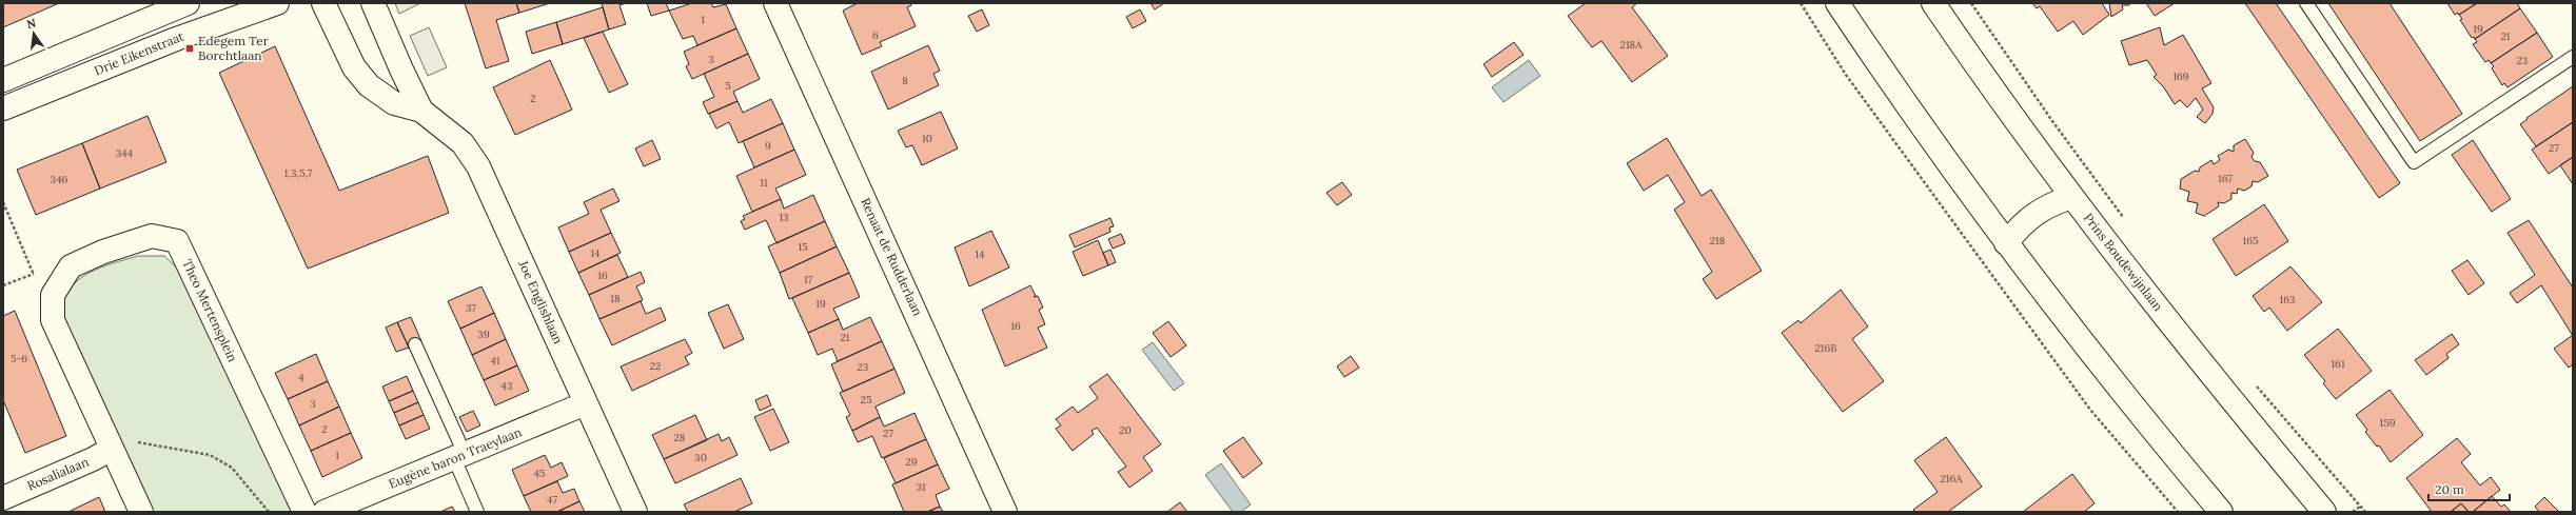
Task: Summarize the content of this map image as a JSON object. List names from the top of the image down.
{
  "streets": {
    "street": [
      "Drie Eikenstraat",
      "Renaat de Rudderlaan",
      "Prins Boudewijnlaan",
      "Joe Englishlaan",
      "Theo Mertensplein",
      "Eugène baron Traeylaan",
      "Rosalialaan"
    ]
  },
  "crossings": [
    ["Joe Englishlaan", "Eugène baron Traeylaan"]
  ],
  "places": {
    "transit": ["Edegem Ter Borchtlaan"]
  },
  "house_numbers": [
    "1",
    "19",
    "6",
    "21",
    "218A",
    "3",
    "23",
    "169",
    "8",
    "5",
    "2",
    "10",
    "9",
    "27",
    "344",
    "1,3,5,7",
    "167",
    "346",
    "11",
    "13",
    "218",
    "165",
    "15",
    "14",
    "14",
    "16",
    "17",
    "18",
    "163",
    "19",
    "37",
    "16",
    "39",
    "21",
    "216B",
    "5-6",
    "41",
    "161",
    "22",
    "23",
    "4",
    "43",
    "25",
    "3",
    "159",
    "2",
    "20",
    "27",
    "28",
    "1",
    "30",
    "29",
    "45",
    "216A",
    "31",
    "47"
  ],
  "scale_bar": "20 m",
  "north": "top"
}
